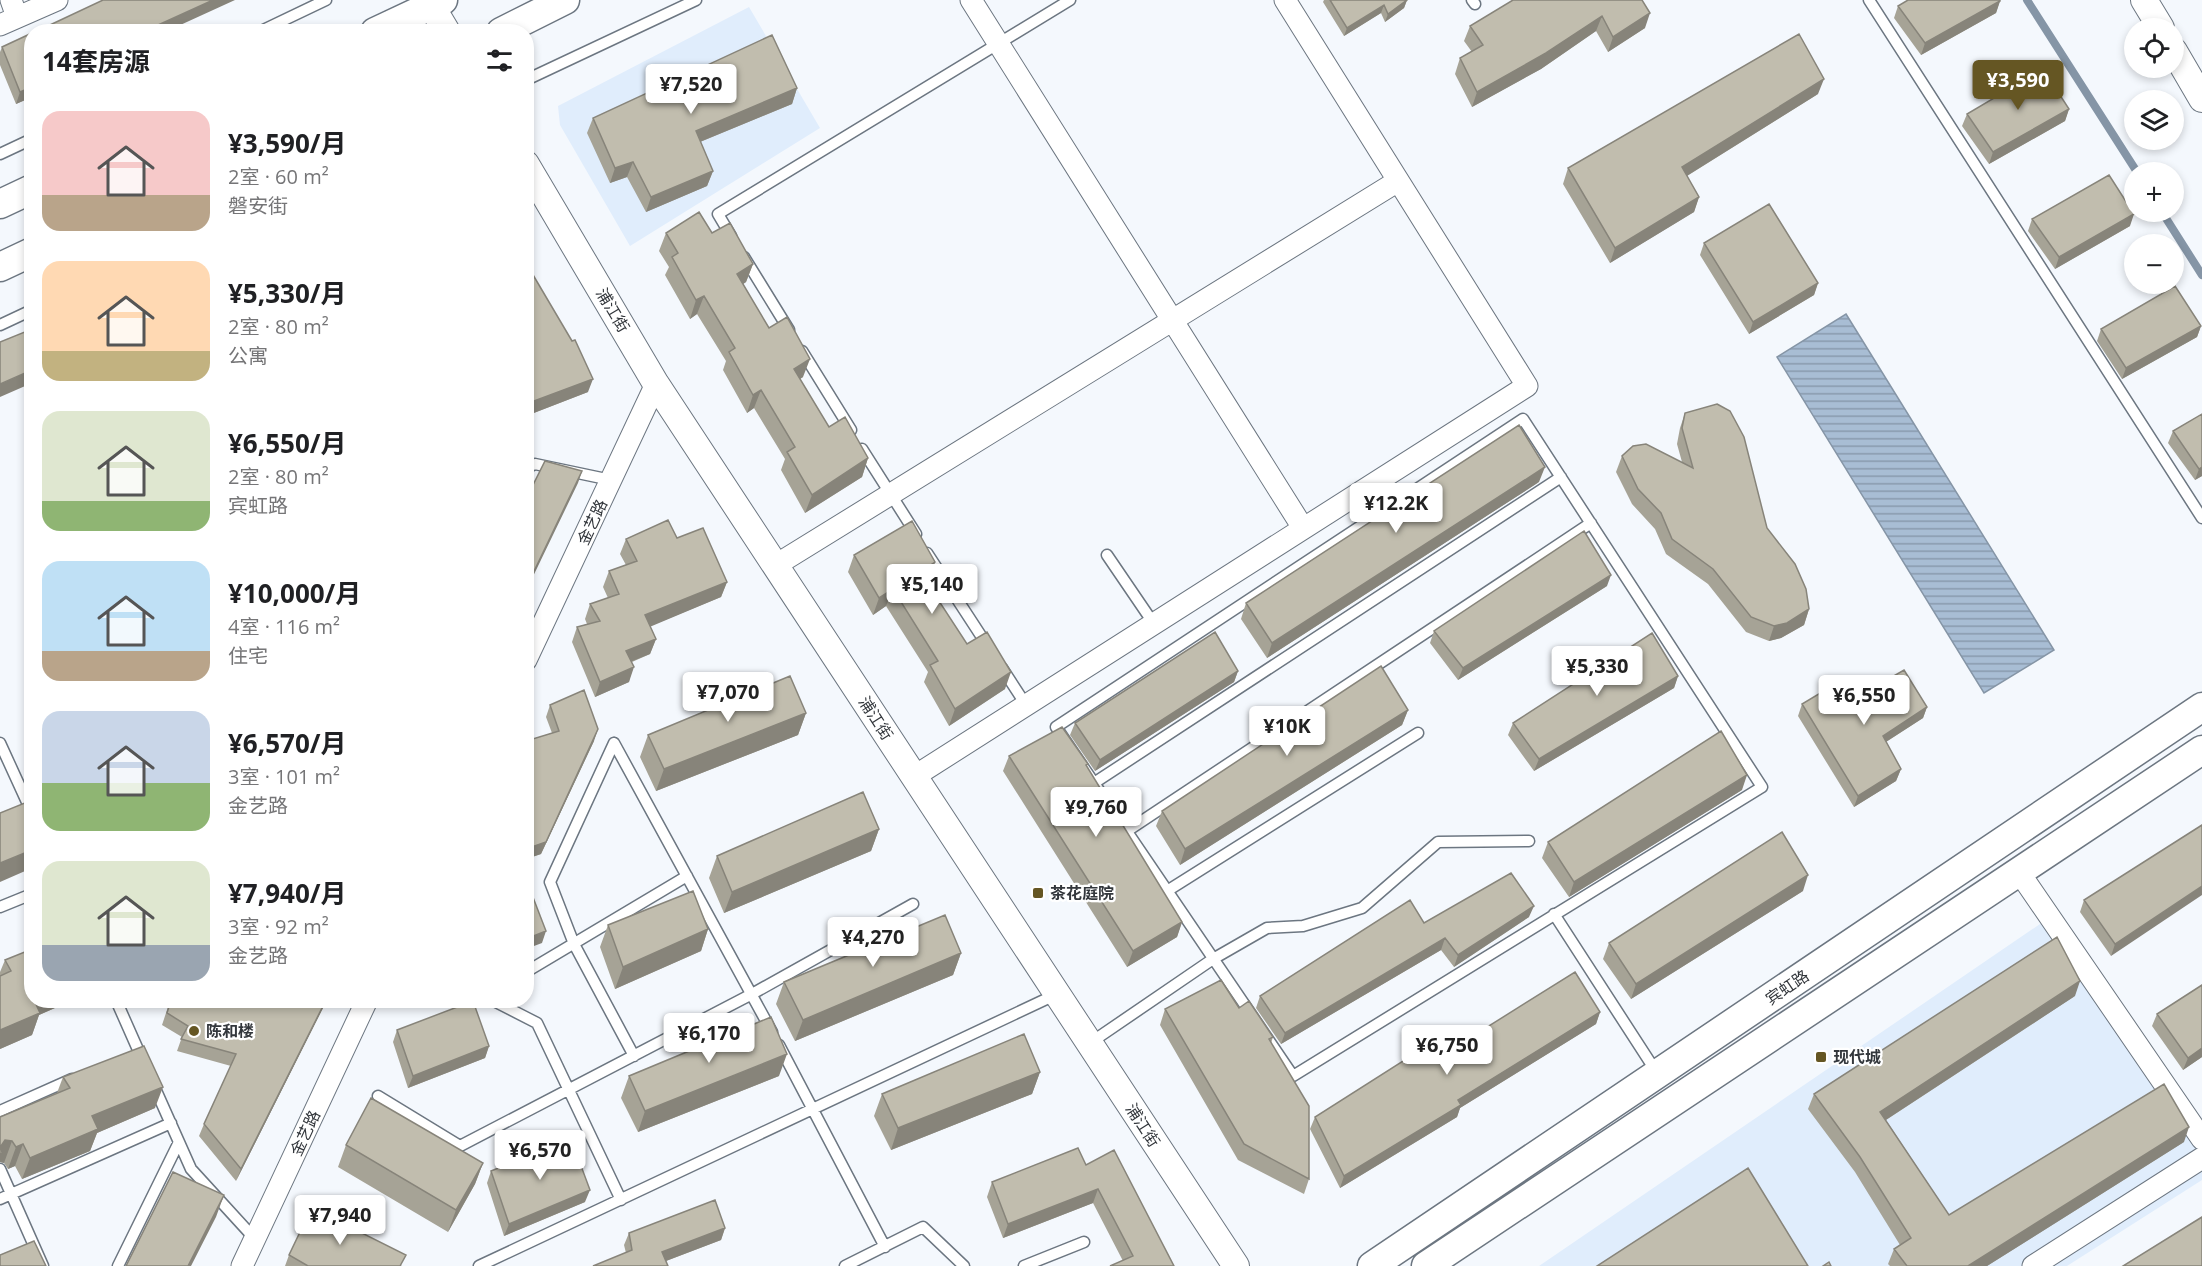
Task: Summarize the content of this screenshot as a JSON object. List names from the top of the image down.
{
  "streets": {
    "main road": ["宾虹路"],
    "street": ["浦江街", "金艺路"]
  },
  "crossings": [
    ["浦江街", "金艺路"]
  ],
  "places": {
    "transit": ["茶花庭院", "现代城"],
    "other": ["陈和楼"]
  },
  "page": {
    "map_buttons": ["+", "−"],
    "heading": "14套房源",
    "price": [
      "¥3,590",
      "¥7,520",
      "¥12.2K",
      "¥5,140",
      "¥5,330",
      "¥7,070",
      "¥6,550",
      "¥10K",
      "¥9,760",
      "¥4,270",
      "¥6,170",
      "¥6,750",
      "¥6,570",
      "¥7,940"
    ],
    "list": [
      {
        "name": "¥3,590/月",
        "note": "2室 · 60 m² · 磐安街"
      },
      {
        "name": "¥5,330/月",
        "note": "2室 · 80 m² · 公寓"
      },
      {
        "name": "¥6,550/月",
        "note": "2室 · 80 m² · 宾虹路"
      },
      {
        "name": "¥10,000/月",
        "note": "4室 · 116 m² · 住宅"
      },
      {
        "name": "¥6,570/月",
        "note": "3室 · 101 m² · 金艺路"
      },
      {
        "name": "¥7,940/月",
        "note": "3室 · 92 m² · 金艺路"
      }
    ]
  }
}
